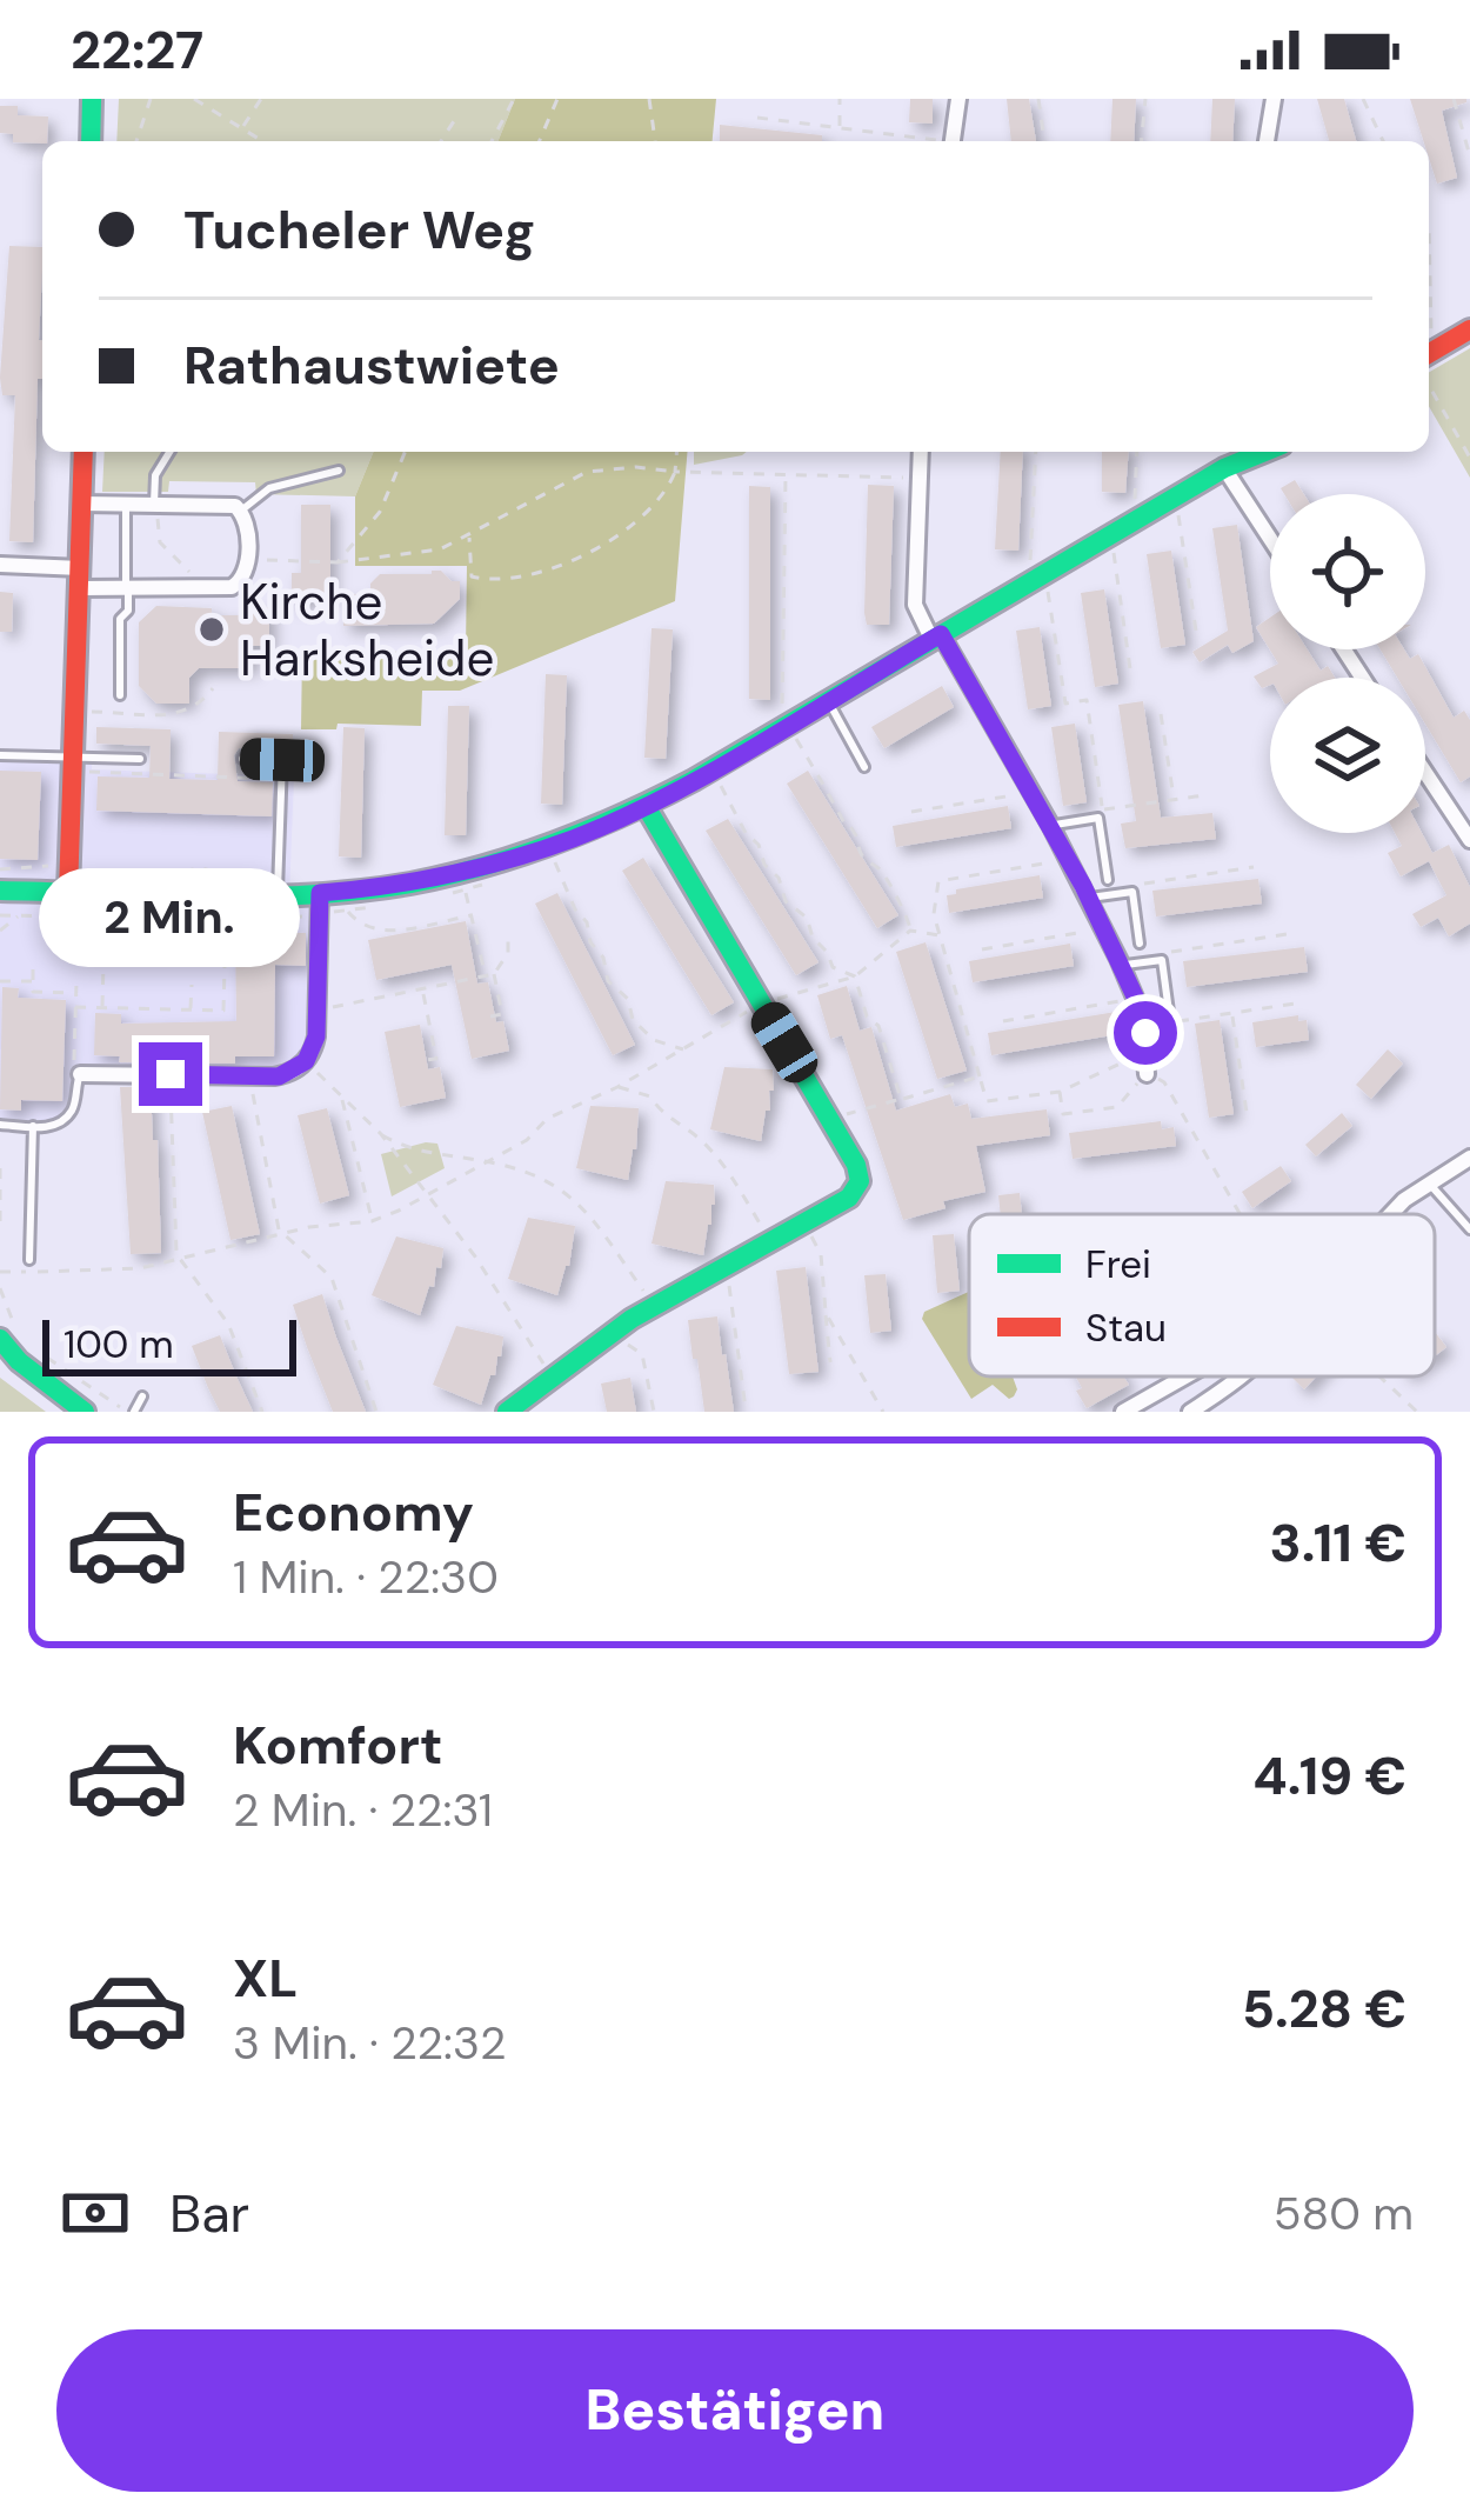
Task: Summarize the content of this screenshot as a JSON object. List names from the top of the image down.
{
  "places": ["Kirche Harksheide"],
  "legend": ["Frei", "Stau"],
  "scale_bar": "100 m",
  "page": {
    "status": "22:27",
    "banner": ["Tucheler Weg", "Rathaustwiete"],
    "bubble": "2 Min.",
    "scale": "100 m",
    "list": [
      {
        "name": "Economy",
        "note": "1 Min. · 22:30",
        "value": "3.11 €"
      },
      {
        "name": "Komfort",
        "note": "2 Min. · 22:31",
        "value": "4.19 €"
      },
      {
        "name": "XL",
        "note": "3 Min. · 22:32",
        "value": "5.28 €"
      }
    ],
    "pay": ["Bar", "580 m"],
    "buttons": "Bestätigen"
  }
}
